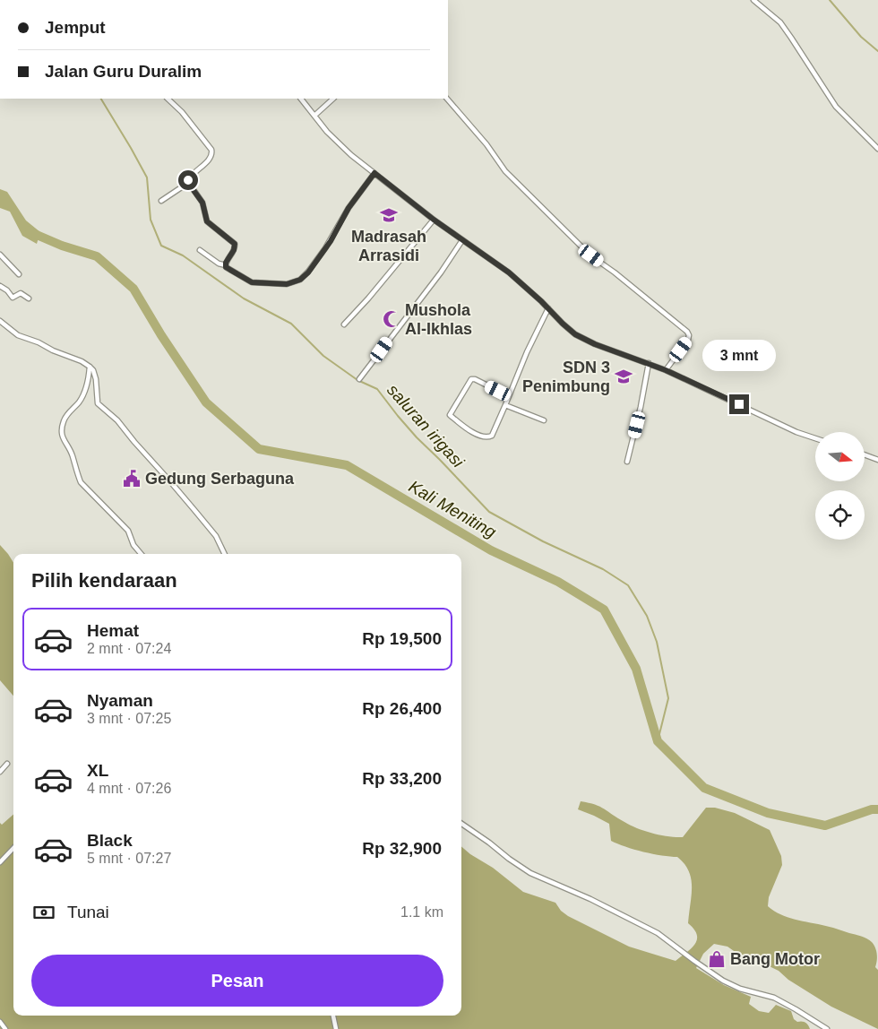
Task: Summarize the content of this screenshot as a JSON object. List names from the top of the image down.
{
  "water": ["saluran irigasi", "Kali Meniting"],
  "places": {
    "school or university": ["Madrasah Arrasidi", "SDN 3 Penimbung"],
    "mosque": ["Mushola Al-Ikhlas"],
    "public building": ["Gedung Serbaguna"],
    "shop": ["Bang Motor"]
  },
  "north": "right",
  "page": {
    "banner": ["Jemput", "Jalan Guru Duralim"],
    "bubble": "3 mnt",
    "heading": "Pilih kendaraan",
    "list": [
      {
        "name": "Hemat",
        "note": "2 mnt · 07:24",
        "value": "Rp 19,500"
      },
      {
        "name": "Nyaman",
        "note": "3 mnt · 07:25",
        "value": "Rp 26,400"
      },
      {
        "name": "XL",
        "note": "4 mnt · 07:26",
        "value": "Rp 33,200"
      },
      {
        "name": "Black",
        "note": "5 mnt · 07:27",
        "value": "Rp 32,900"
      }
    ],
    "pay": ["Tunai", "1.1 km"],
    "buttons": "Pesan"
  }
}
